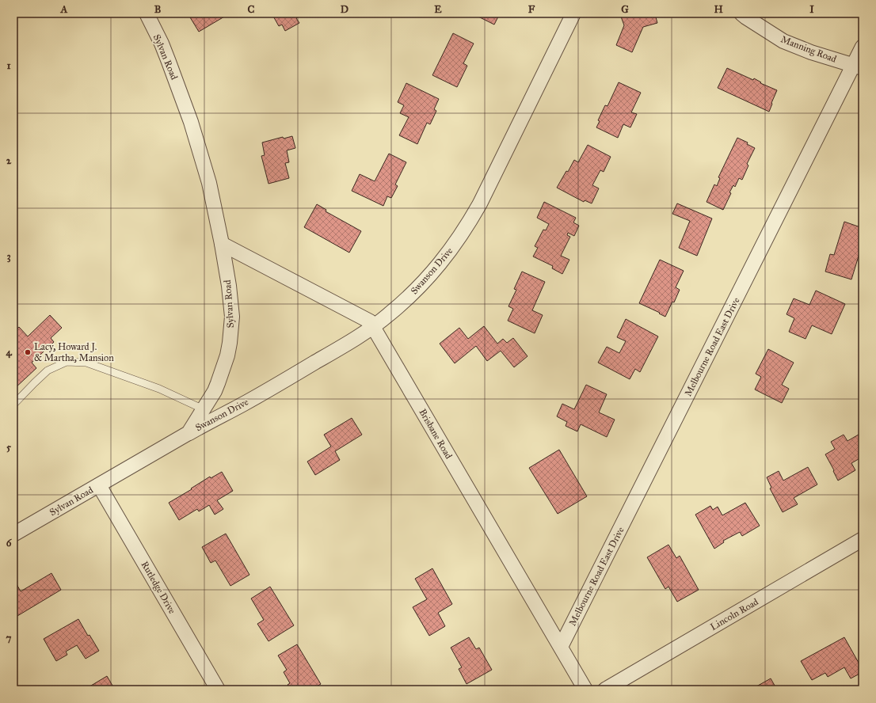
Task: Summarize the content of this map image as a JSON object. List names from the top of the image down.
{
  "streets": {
    "street": [
      "Manning Road",
      "Sylvan Road",
      "Swanson Drive",
      "Melbourne Road East Drive",
      "Brisbane Road",
      "Rutledge Drive",
      "Lincoln Road"
    ]
  },
  "crossings": [
    ["Manning Road", "Melbourne Road East Drive"],
    ["Sylvan Road", "Swanson Drive"],
    ["Sylvan Road", "Brisbane Road"],
    ["Sylvan Road", "Rutledge Drive"],
    ["Swanson Drive", "Brisbane Road"],
    ["Melbourne Road East Drive", "Brisbane Road"]
  ],
  "places": ["Lacy, Howard J. & Martha, Mansion"],
  "grid": {
    "columns": [
      "A",
      "B",
      "C",
      "D",
      "E",
      "F",
      "G",
      "H",
      "I"
    ],
    "rows": [
      "1",
      "2",
      "3",
      "4",
      "5",
      "6",
      "7"
    ]
  }
}
